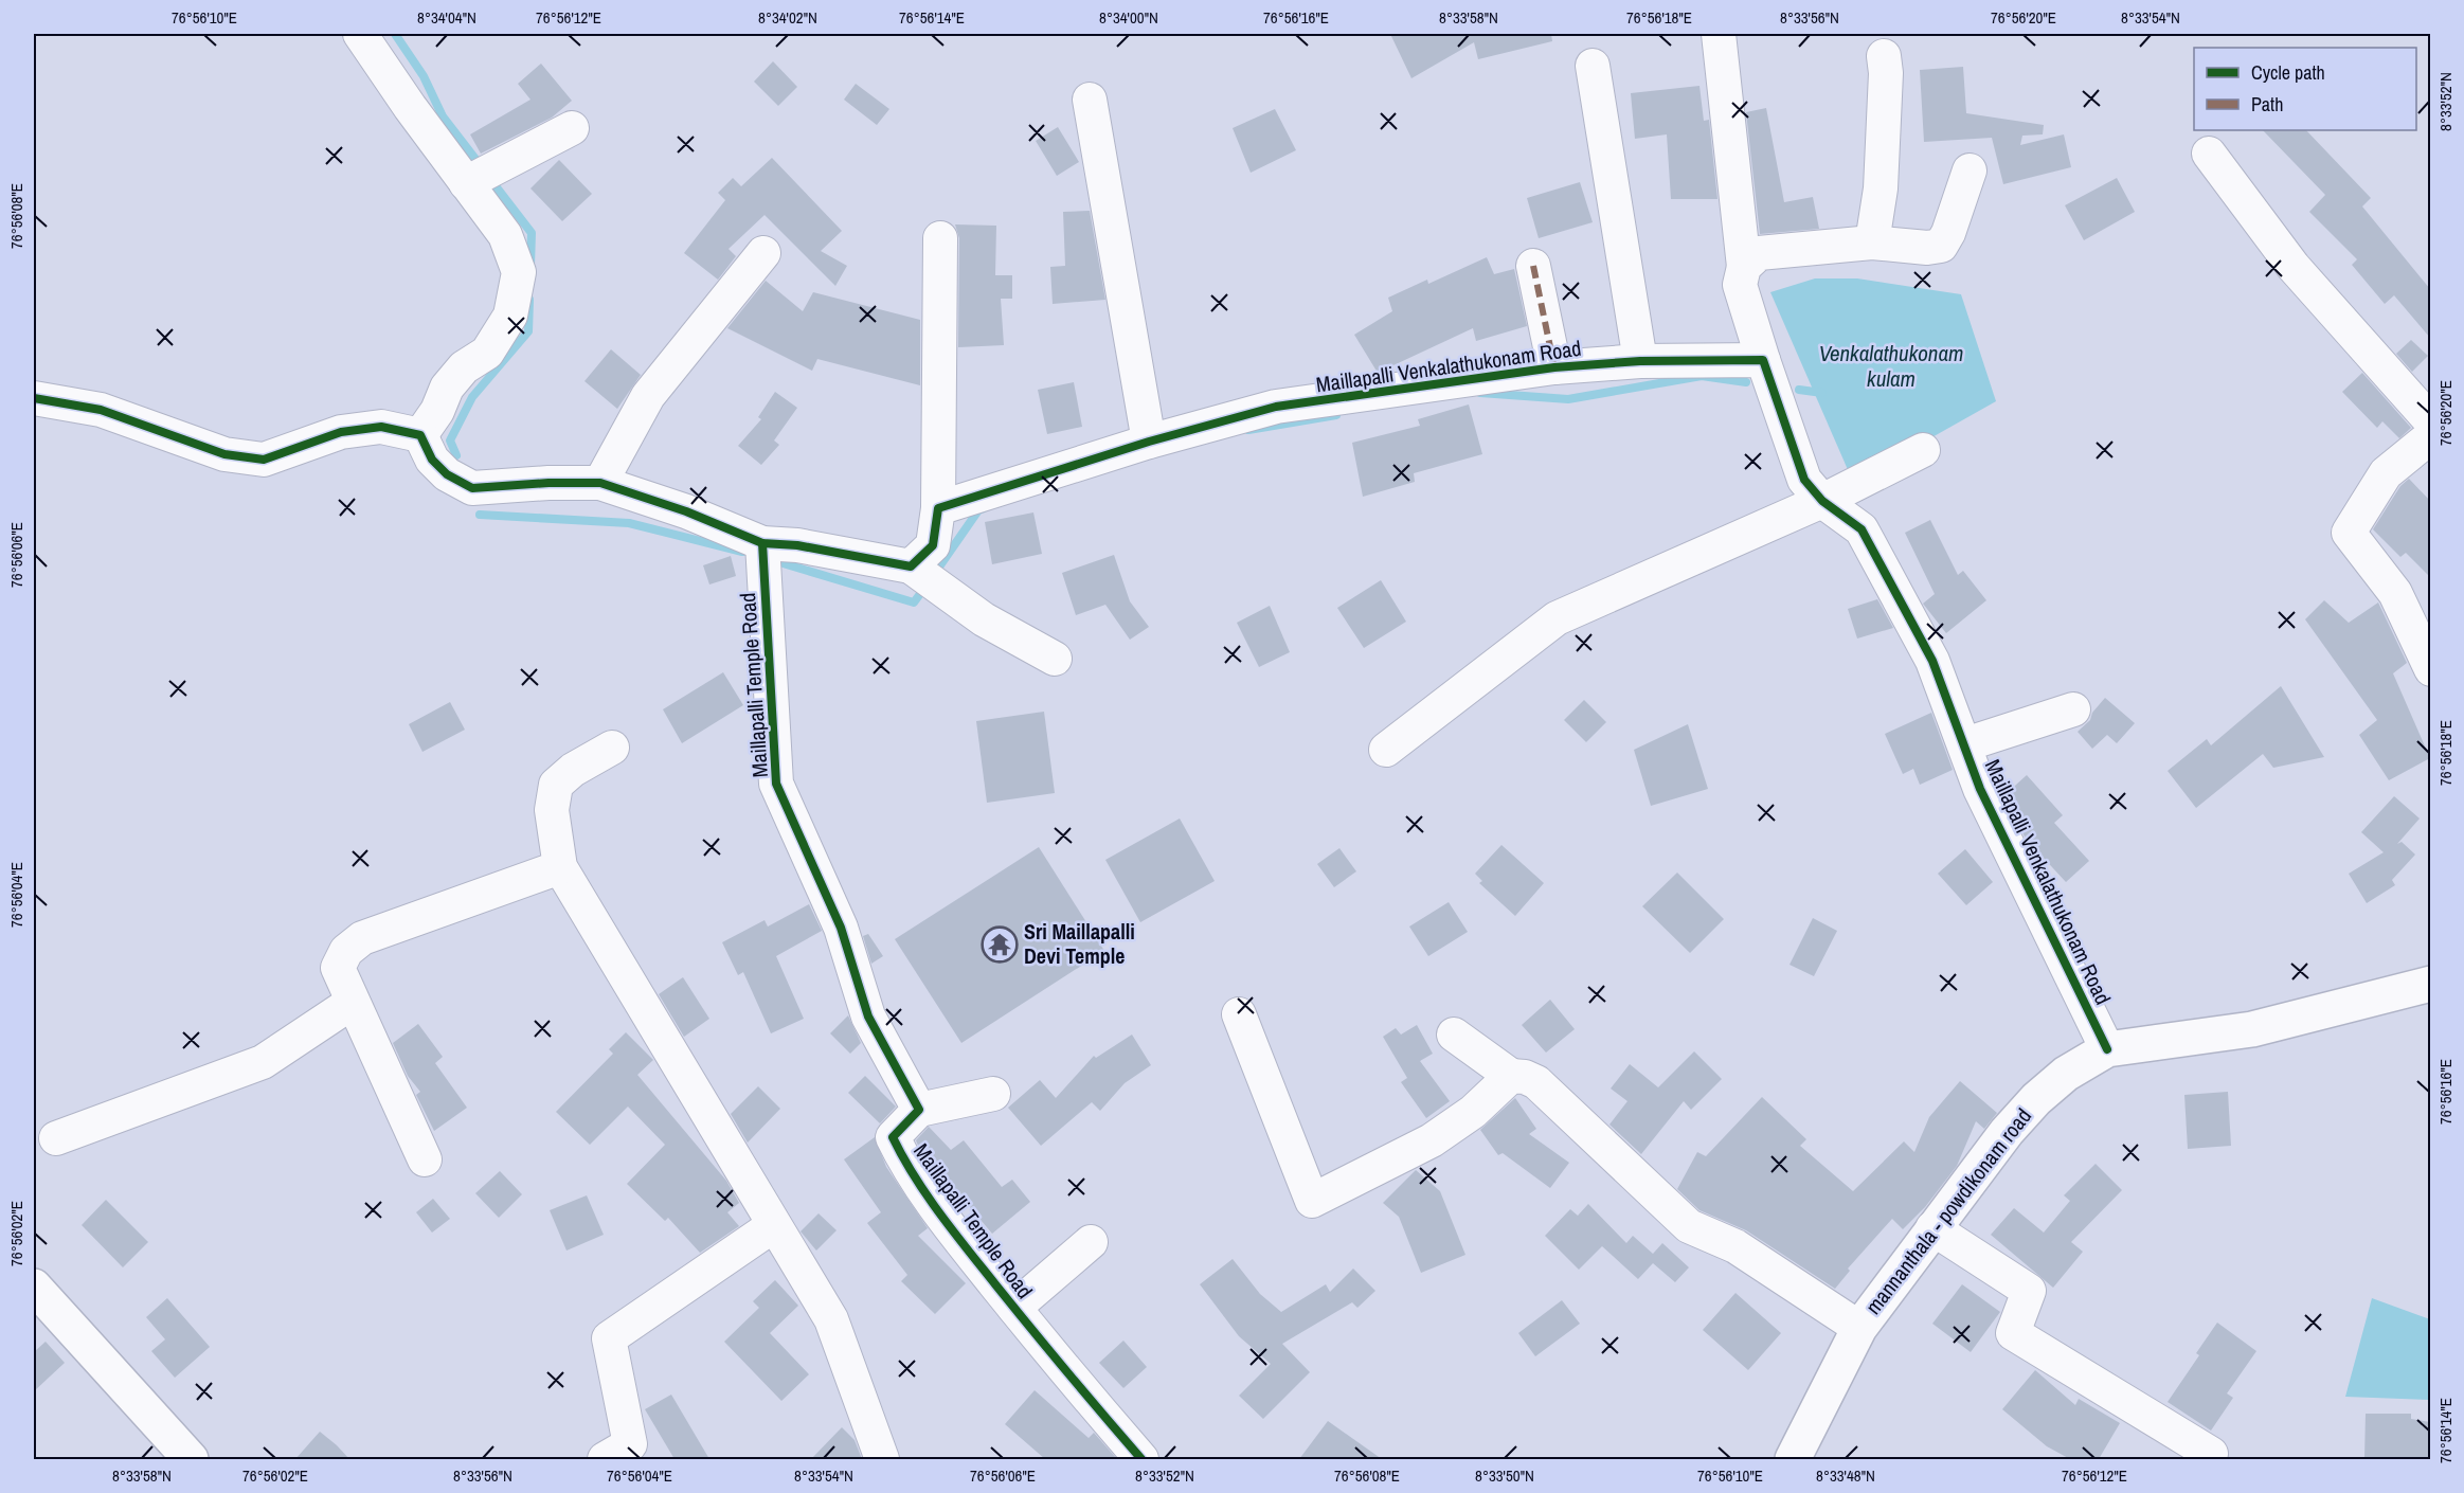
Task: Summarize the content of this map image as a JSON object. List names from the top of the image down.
{
  "streets": {
    "main road": ["mannanthala - powdikonam road"],
    "street": ["Maillapalli Venkalathukonam Road", "Maillapalli Temple Road"]
  },
  "crossings": [
    ["Maillapalli Venkalathukonam Road", "mannanthala - powdikonam road"]
  ],
  "water": ["Venkalathukonam kulam"],
  "places": {
    "temple": ["Sri Maillapalli Devi Temple"]
  },
  "legend": ["Cycle path", "Path"],
  "coordinates": [
    "76°56'10\"E",
    "8°34'04\"N",
    "76°56'12\"E",
    "8°34'02\"N",
    "76°56'14\"E",
    "8°34'00\"N",
    "76°56'16\"E",
    "8°33'58\"N",
    "76°56'18\"E",
    "8°33'56\"N",
    "76°56'20\"E",
    "8°33'54\"N",
    "8°33'52\"N",
    "76°56'08\"E",
    "76°56'06\"E",
    "76°56'04\"E",
    "76°56'02\"E",
    "8°33'50\"N",
    "8°33'48\"N"
  ]
}
